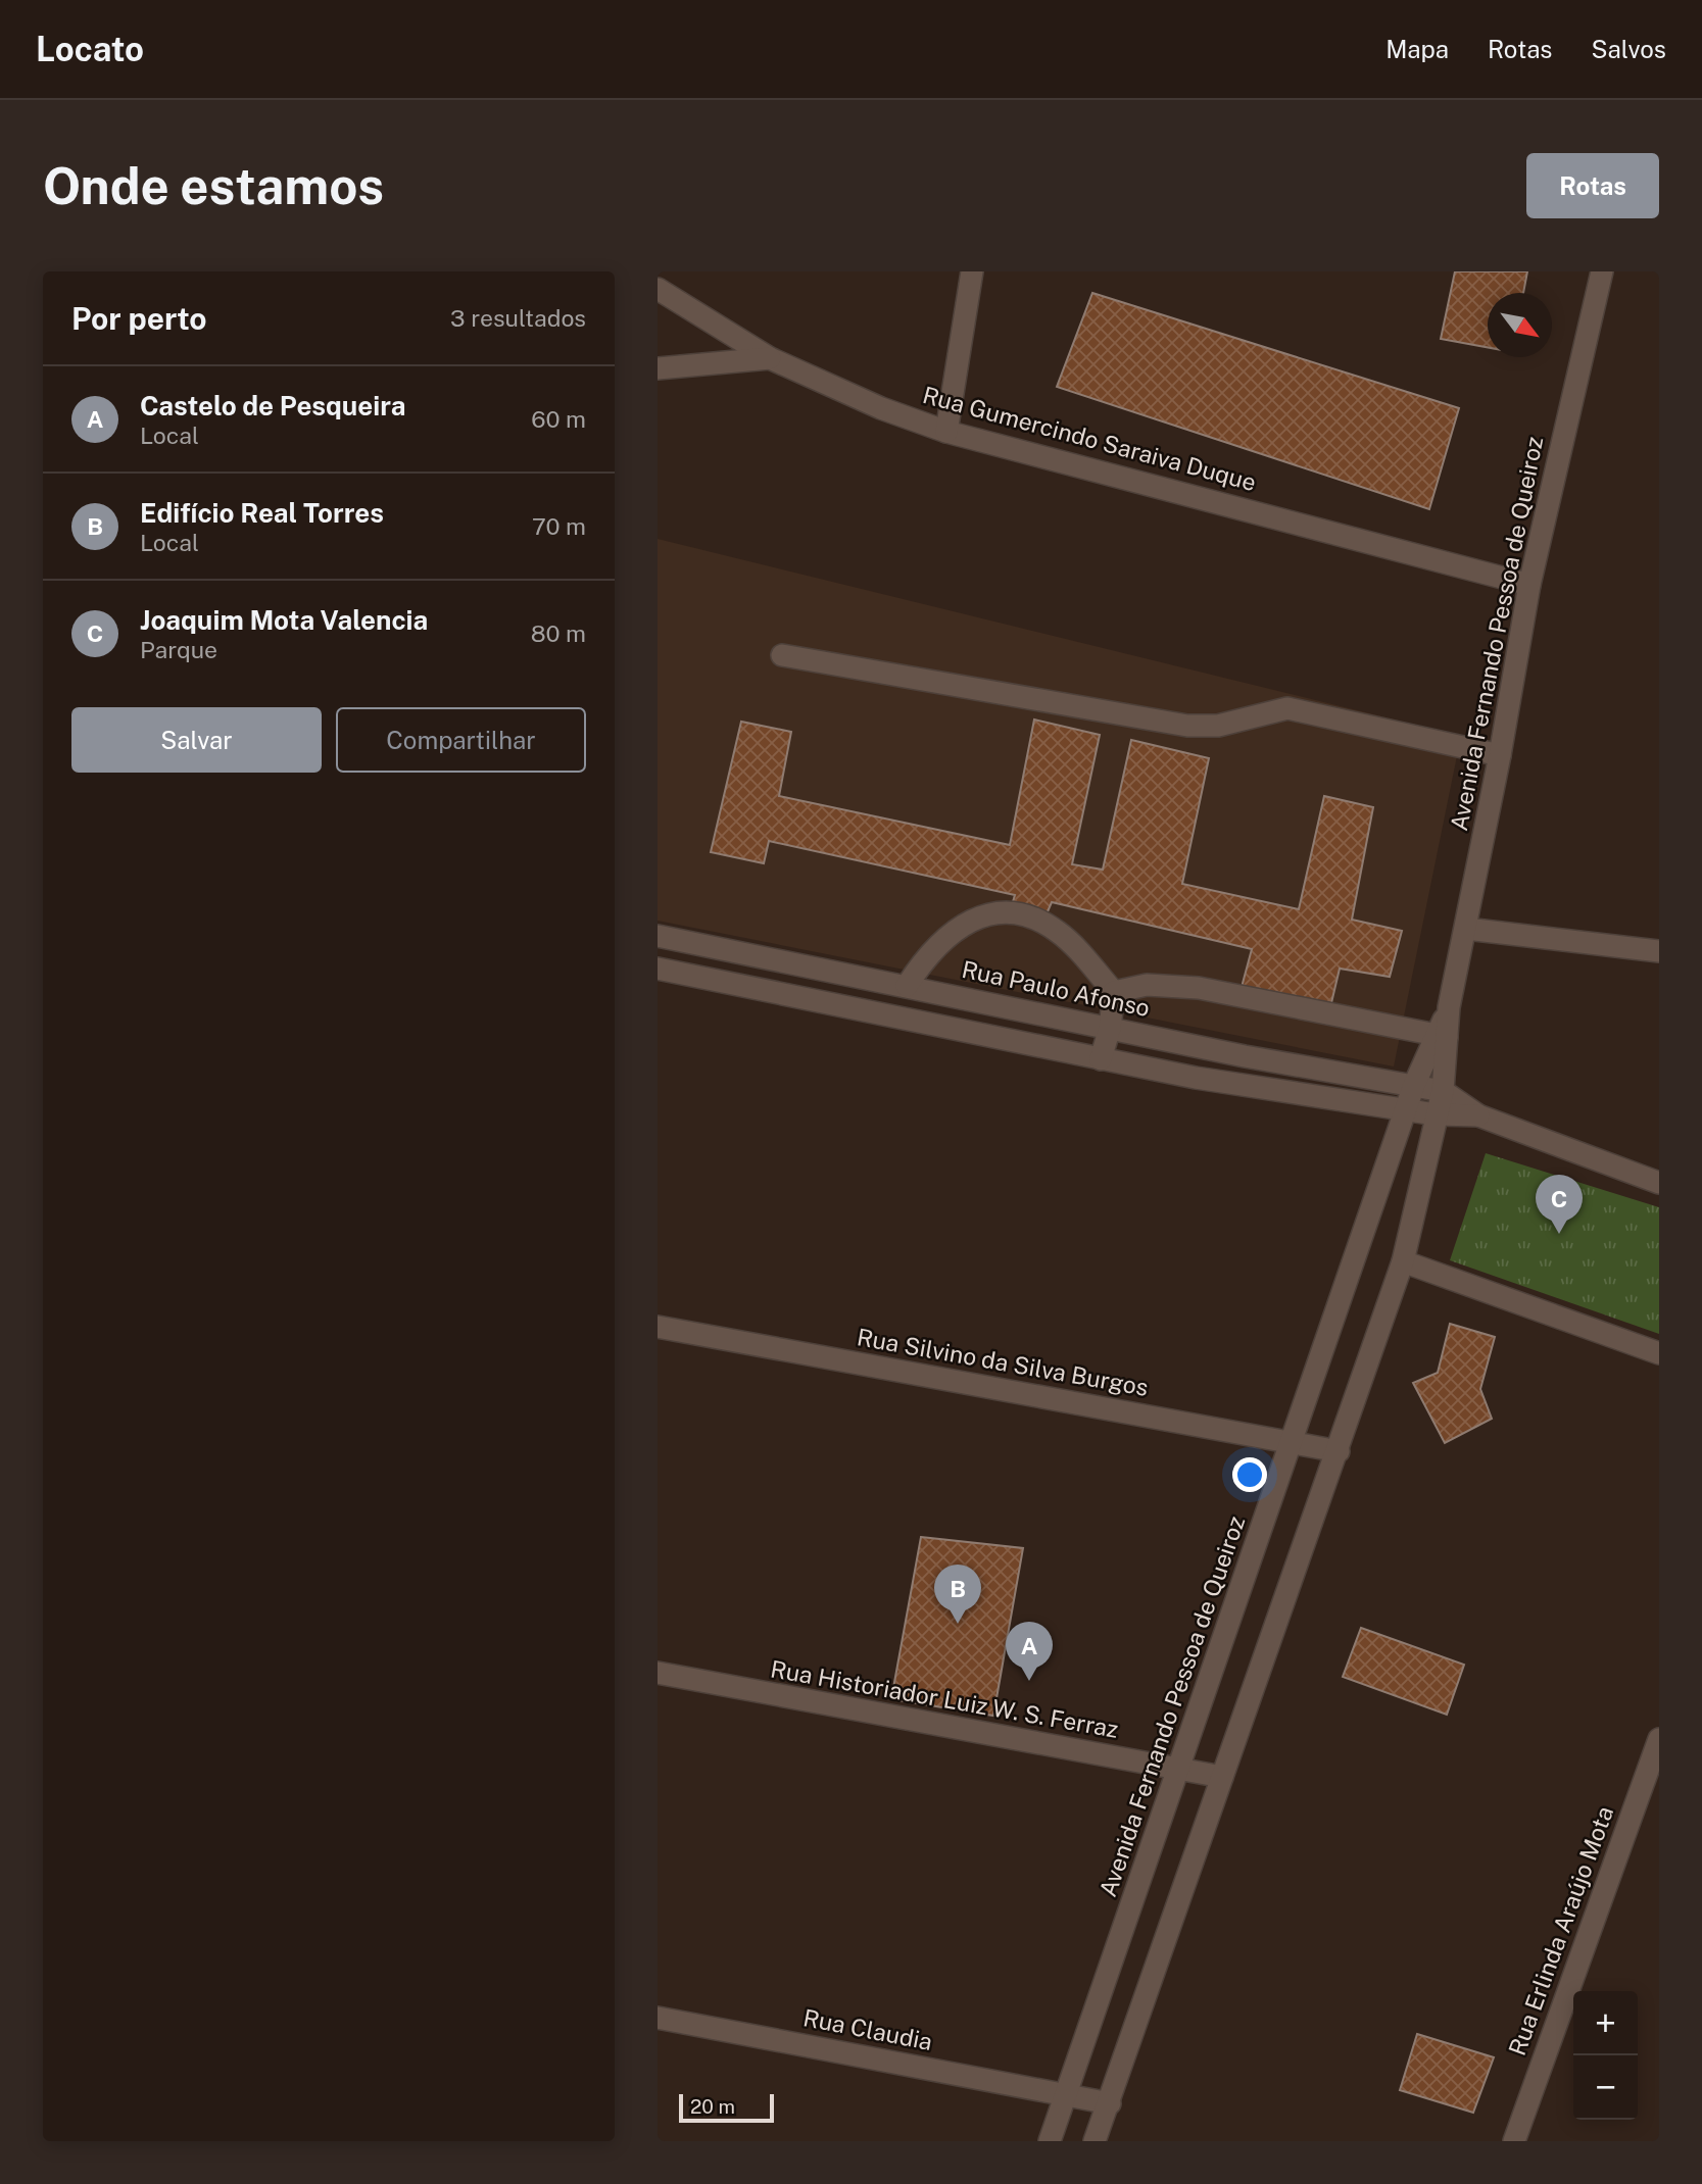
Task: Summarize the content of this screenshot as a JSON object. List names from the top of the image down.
{
  "streets": {
    "street": [
      "Rua Gumercindo Saraiva Duque",
      "Avenida Fernando Pessoa de Queiroz",
      "Rua Paulo Afonso",
      "Rua Silvino da Silva Burgos",
      "Rua Historiador Luiz W. S. Ferraz",
      "Rua Erlinda Araújo Mota",
      "Rua Claudia"
    ]
  },
  "crossings": [
    ["Rua Gumercindo Saraiva Duque", "Avenida Fernando Pessoa de Queiroz"],
    ["Avenida Fernando Pessoa de Queiroz", "Rua Paulo Afonso"],
    ["Avenida Fernando Pessoa de Queiroz", "Rua Silvino da Silva Burgos"],
    ["Avenida Fernando Pessoa de Queiroz", "Rua Historiador Luiz W. S. Ferraz"],
    ["Avenida Fernando Pessoa de Queiroz", "Rua Claudia"]
  ],
  "scale_bar": "20 m",
  "north": "bottom right",
  "page": {
    "header": "Locato",
    "nav": ["Mapa", "Rotas", "Salvos"],
    "buttons": [
      "Rotas",
      ["Salvar", "Compartilhar"]
    ],
    "title": "Onde estamos",
    "heading": ["Por perto", "3 resultados"],
    "list": [
      {
        "mark": "A",
        "name": "Castelo de Pesqueira",
        "note": "Local",
        "value": "60 m"
      },
      {
        "mark": "B",
        "name": "Edifício Real Torres",
        "note": "Local",
        "value": "70 m"
      },
      {
        "mark": "C",
        "name": "Joaquim Mota Valencia",
        "note": "Parque",
        "value": "80 m"
      }
    ],
    "pins": ["C", "B", "A"],
    "map_buttons": ["+", "−"],
    "scale": "20 m"
  }
}
